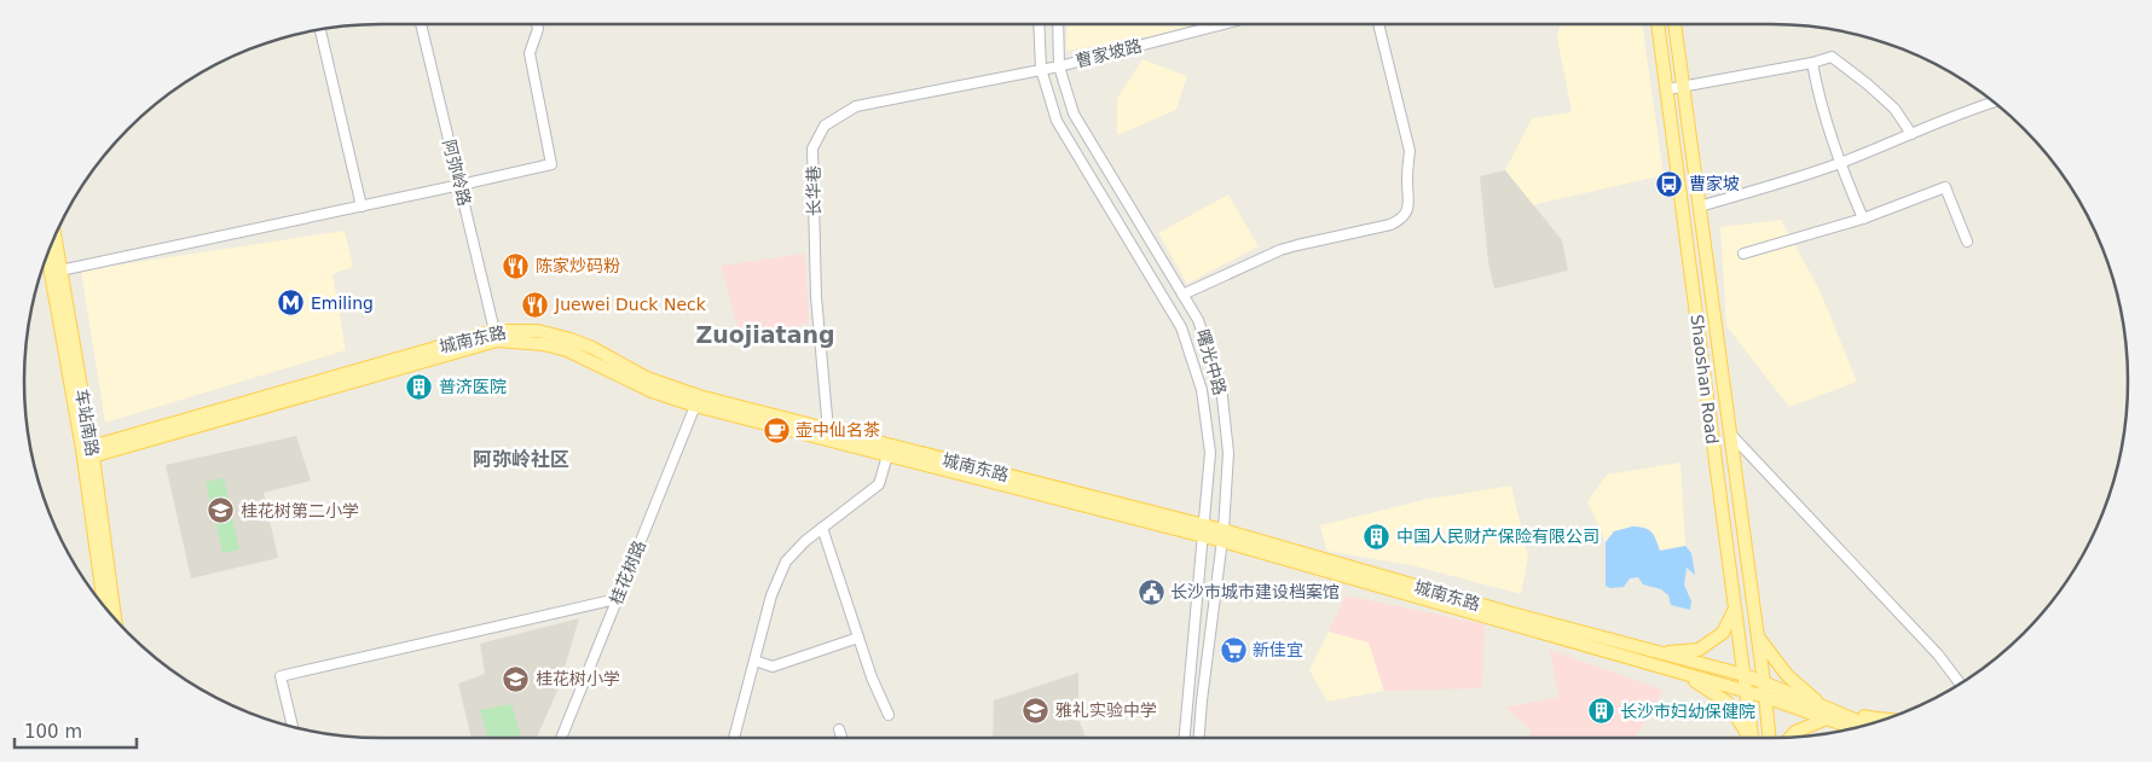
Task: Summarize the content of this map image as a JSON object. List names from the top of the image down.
{
  "streets": {
    "main road": ["城南东路", "Shaoshan Road", "车站南路"],
    "street": [
      "曹家坡路",
      "阿弥岭路",
      "长华巷",
      "曙光中路",
      "桂花树路"
    ]
  },
  "crossings": [
    ["曹家坡路", "长华巷"],
    ["曹家坡路", "曙光中路"],
    ["阿弥岭路", "城南东路"],
    ["长华巷", "城南东路"],
    ["长华巷", "曙光中路"],
    ["城南东路", "曙光中路"],
    ["城南东路", "Shaoshan Road"],
    ["城南东路", "车站南路"],
    ["城南东路", "桂花树路"]
  ],
  "districts": ["Zuojiatang", "阿弥岭社区"],
  "places": {
    "bus stop": ["曹家坡"],
    "restaurant": ["陈家炒码粉", "Juewei Duck Neck"],
    "metro station": ["Emiling"],
    "building": ["普济医院", "中国人民财产保险有限公司", "长沙市妇幼保健院"],
    "cafe": ["壶中仙名茶"],
    "school or university": ["桂花树第二小学", "桂花树小学", "雅礼实验中学"],
    "public building": ["长沙市城市建设档案馆"],
    "supermarket": ["新佳宜"]
  },
  "scale_bar": "100 m"
}
